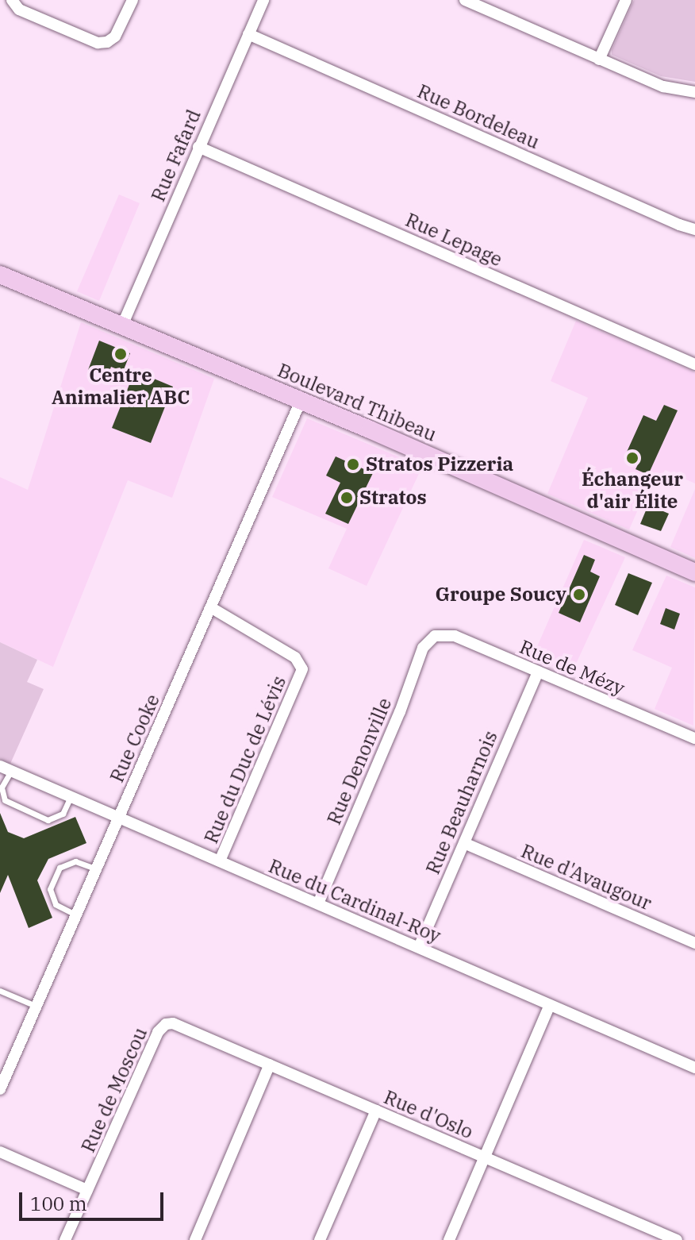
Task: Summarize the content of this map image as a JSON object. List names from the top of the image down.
{
  "streets": {
    "main road": ["Boulevard Thibeau"],
    "street": [
      "Rue Bordeleau",
      "Rue Fafard",
      "Rue Lepage",
      "Rue de Mézy",
      "Rue Cooke",
      "Rue du Duc de Lévis",
      "Rue Denonville",
      "Rue Beauharnois",
      "Rue d'Avaugour",
      "Rue du Cardinal-Roy",
      "Rue de Moscou",
      "Rue d'Oslo"
    ]
  },
  "crossings": [
    ["Rue Bordeleau", "Rue Fafard"],
    ["Rue Fafard", "Rue Lepage"],
    ["Rue Fafard", "Boulevard Thibeau"],
    ["Boulevard Thibeau", "Rue Cooke"],
    ["Rue de Mézy", "Rue Denonville"],
    ["Rue de Mézy", "Rue Beauharnois"],
    ["Rue Cooke", "Rue du Duc de Lévis"],
    ["Rue Cooke", "Rue du Cardinal-Roy"],
    ["Rue du Duc de Lévis", "Rue du Cardinal-Roy"],
    ["Rue Denonville", "Rue du Cardinal-Roy"],
    ["Rue Beauharnois", "Rue d'Avaugour"],
    ["Rue Beauharnois", "Rue du Cardinal-Roy"],
    ["Rue de Moscou", "Rue d'Oslo"]
  ],
  "places": [
    "Centre Animalier ABC",
    "Échangeur d'air Élite",
    "Stratos Pizzeria",
    "Stratos",
    "Groupe Soucy"
  ],
  "scale_bar": "100 m"
}
